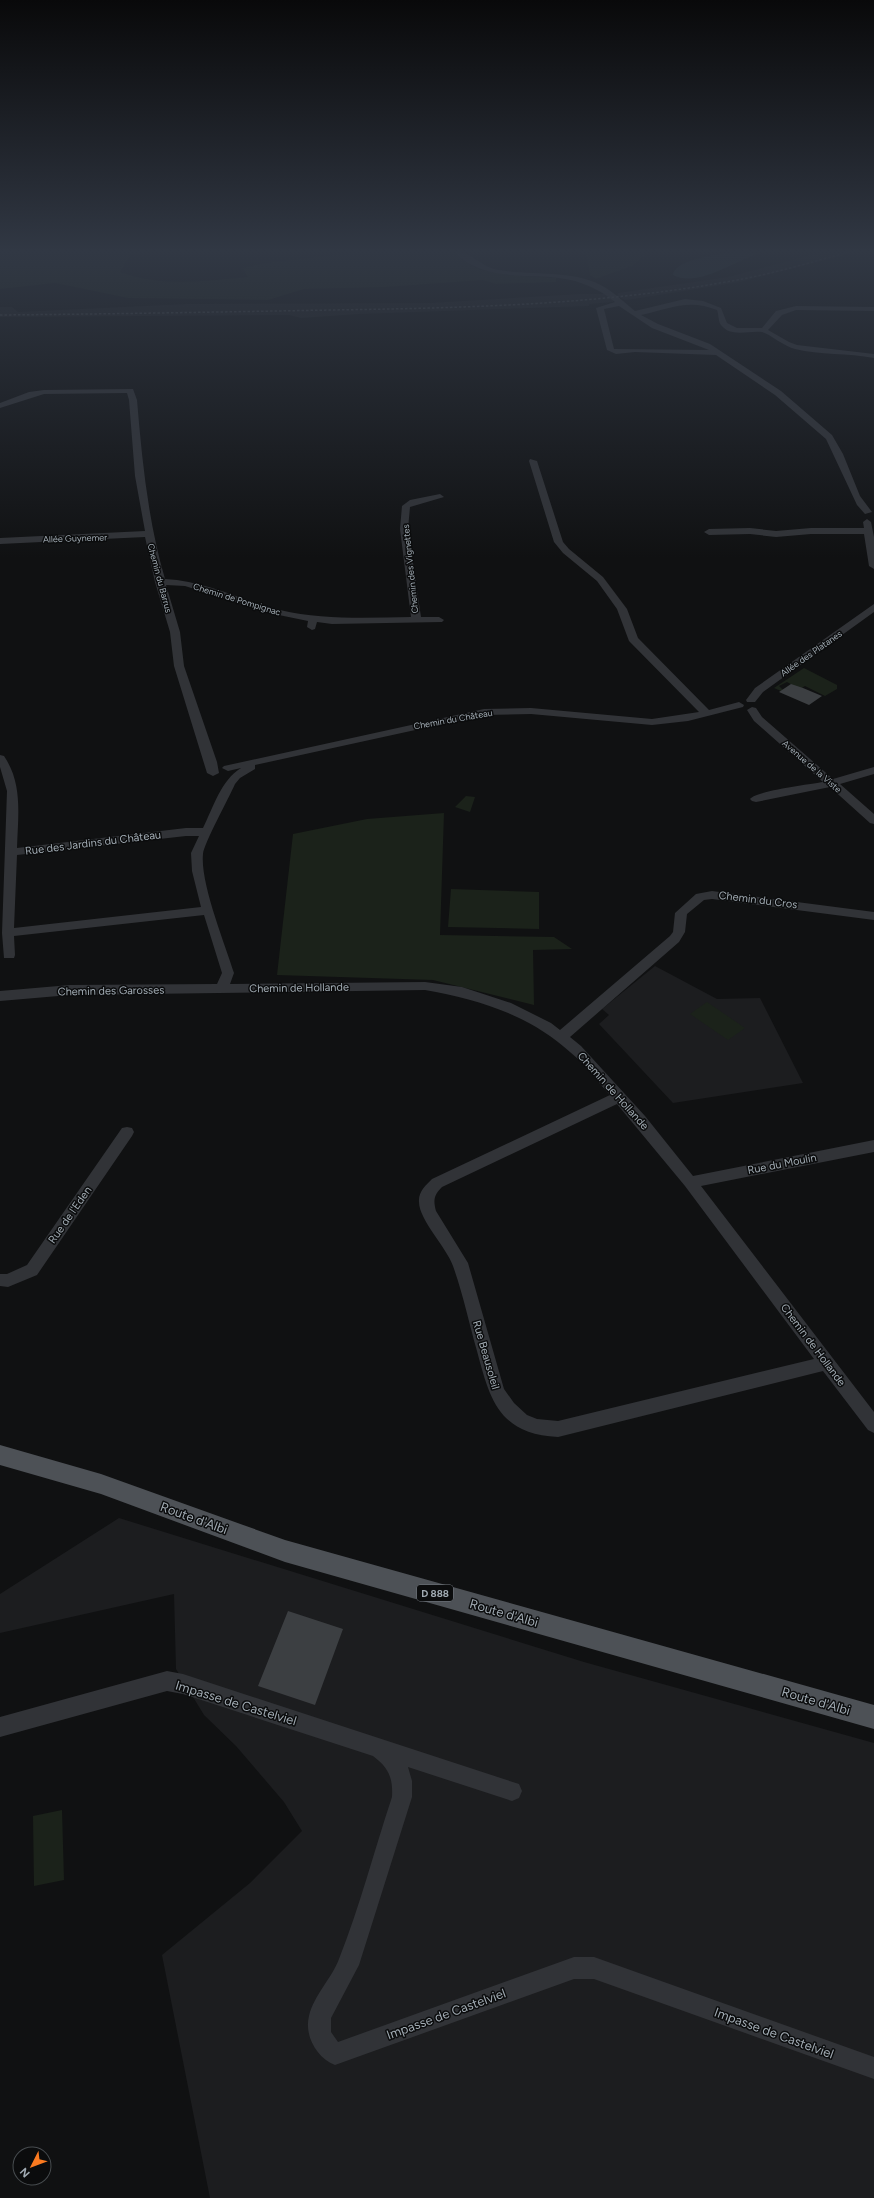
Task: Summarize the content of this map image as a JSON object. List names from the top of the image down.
{
  "streets": {
    "main road": ["Route d'Albi", "D 888"],
    "street": [
      "Allée Guynemer",
      "Chemin des Vignettes",
      "Chemin du Barrus",
      "Chemin de Pompignac",
      "Allée des Platanes",
      "Chemin du Château",
      "Avenue de la Viste",
      "Rue des Jardins du Château",
      "Chemin du Cros",
      "Chemin de Hollande",
      "Chemin des Garosses",
      "Rue du Moulin",
      "Rue de l'Eden",
      "Rue Beausoleil",
      "Impasse de Castelviel"
    ]
  },
  "crossings": [
    ["Allée Guynemer", "Chemin du Barrus"],
    ["Chemin des Vignettes", "Chemin de Pompignac"],
    ["Chemin du Barrus", "Chemin de Pompignac"],
    ["Allée des Platanes", "Chemin du Château"],
    ["Allée des Platanes", "Avenue de la Viste"],
    ["Chemin du Château", "Avenue de la Viste"],
    ["Chemin du Château", "Rue des Jardins du Château"],
    ["Chemin du Château", "Chemin de Hollande"],
    ["Chemin du Château", "Chemin des Garosses"],
    ["Chemin du Cros", "Chemin de Hollande"],
    ["Chemin de Hollande", "Chemin des Garosses"],
    ["Chemin de Hollande", "Rue du Moulin"],
    ["Chemin de Hollande", "Rue Beausoleil"]
  ],
  "north": "bottom left"
}
